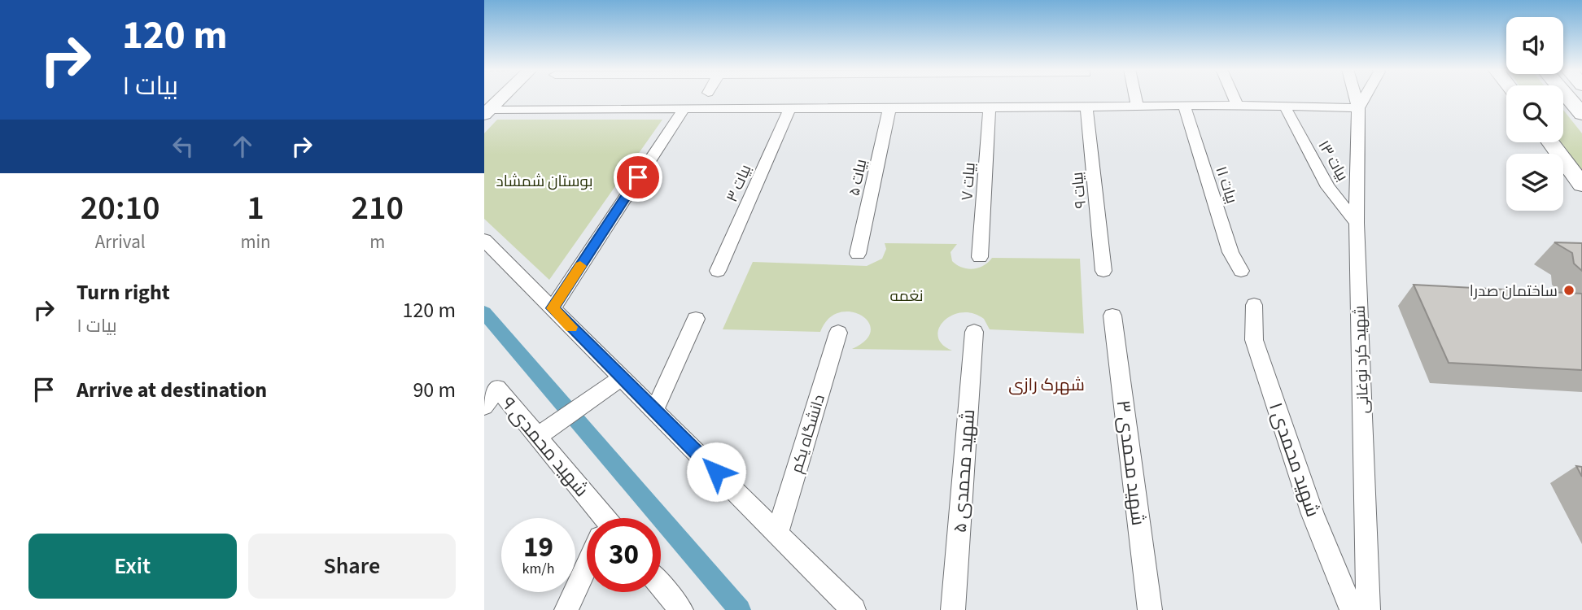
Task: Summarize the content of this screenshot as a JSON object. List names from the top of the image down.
{
  "streets": {
    "street": [
      "بیات ۱۳",
      "بیات ۵",
      "بیات ۷",
      "بیات ۳",
      "بیات ۱۱",
      "بیات ۹",
      "شهید کرد نوغانی",
      "دانشگاه یکم",
      "شهید محمدی ۹",
      "شهید محمدی ۱",
      "شهید محمدی ۳",
      "شهید محمدی ۵"
    ]
  },
  "crossings": [
    ["بیات ۱۳", "شهید کرد نوغانی"]
  ],
  "districts": ["شهرک رازی"],
  "parks": ["بوستان شمشاد", "نغمه"],
  "places": ["ساختمان صدرا"],
  "page": {
    "turn": ["120 m", "بیات ۱"],
    "eta": [
      "20:10",
      "Arrival",
      "1",
      "min",
      "210",
      "m"
    ],
    "list": [
      {
        "name": "Turn right",
        "note": "بیات ۱",
        "value": "120 m"
      },
      {
        "name": "Arrive at destination",
        "value": "90 m"
      }
    ],
    "speed": "19 km/h",
    "limit": "30",
    "buttons": ["Exit", "Share"]
  }
}
